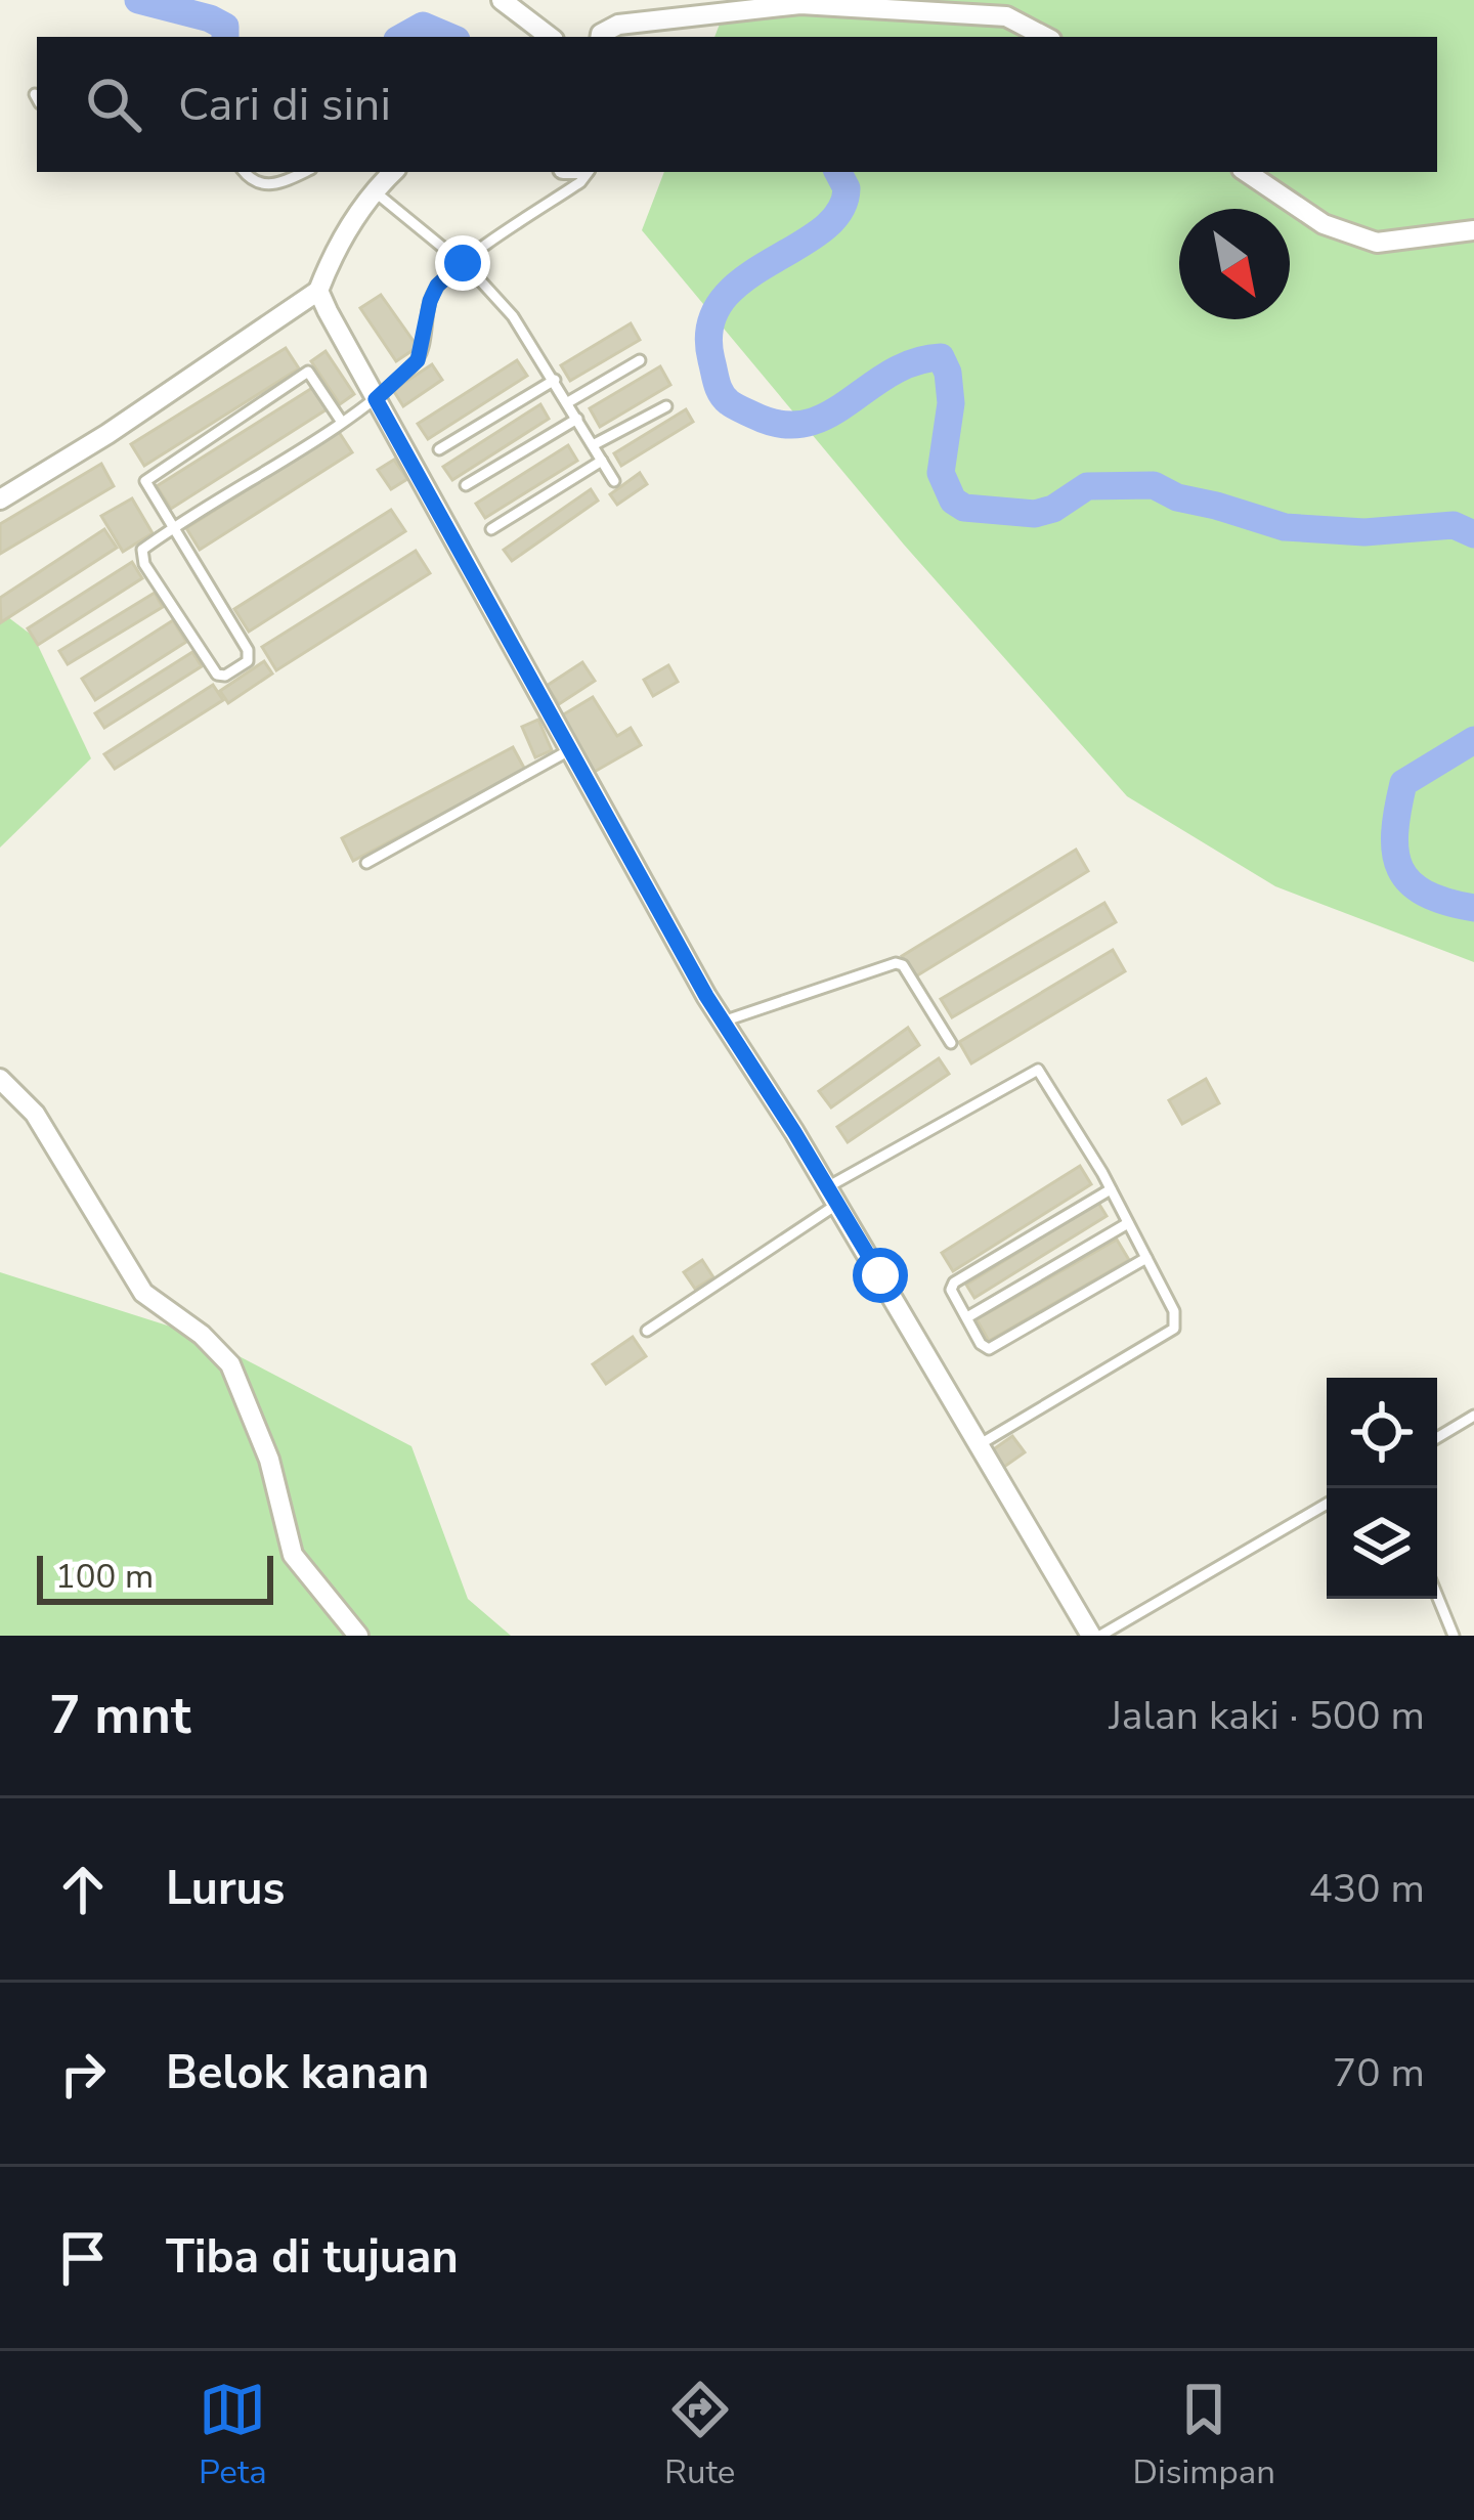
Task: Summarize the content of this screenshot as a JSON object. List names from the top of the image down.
{
  "scale_bar": "100 m",
  "north": "bottom right",
  "page": {
    "search": "Cari di sini",
    "scale": "100 m",
    "heading": ["7 mnt", "Jalan kaki · 500 m"],
    "list": [
      ["Lurus", "430 m"],
      ["Belok kanan", "70 m"],
      "Tiba di tujuan"
    ],
    "nav": ["Peta", "Rute", "Disimpan"]
  }
}
